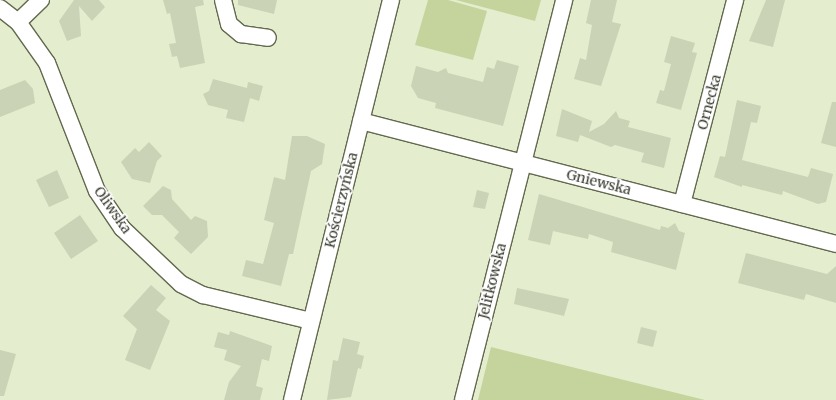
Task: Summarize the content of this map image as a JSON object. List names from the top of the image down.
{
  "streets": {
    "street": [
      "Ornecka",
      "Gniewska",
      "Kościerzyńska",
      "Oliwska",
      "Jelitkowska"
    ]
  },
  "crossings": [
    ["Ornecka", "Gniewska"],
    ["Gniewska", "Kościerzyńska"],
    ["Gniewska", "Jelitkowska"],
    ["Kościerzyńska", "Oliwska"]
  ]
}
